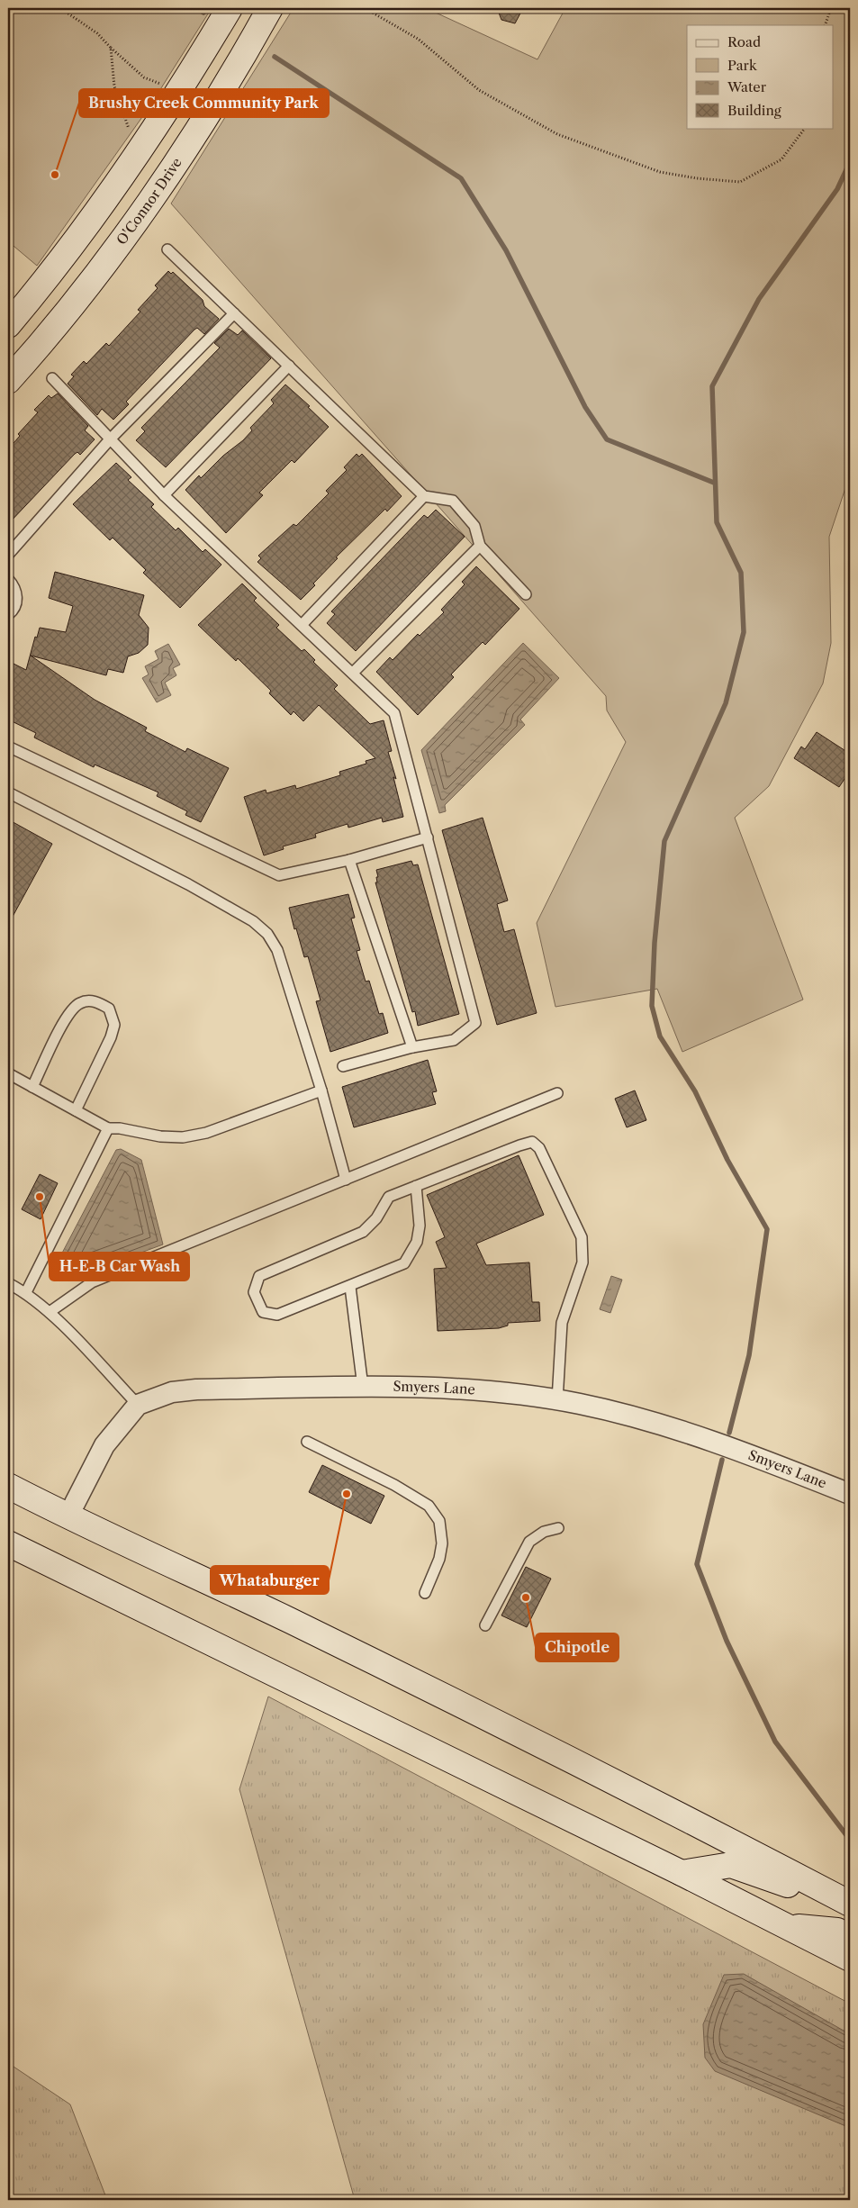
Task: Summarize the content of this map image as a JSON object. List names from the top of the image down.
{
  "streets": {
    "main road": ["O'Connor Drive"],
    "street": ["Smyers Lane"]
  },
  "places": [
    "Brushy Creek Community Park",
    "H-E-B Car Wash",
    "Whataburger",
    "Chipotle"
  ],
  "legend": [
    "Road",
    "Park",
    "Water",
    "Building"
  ]
}
